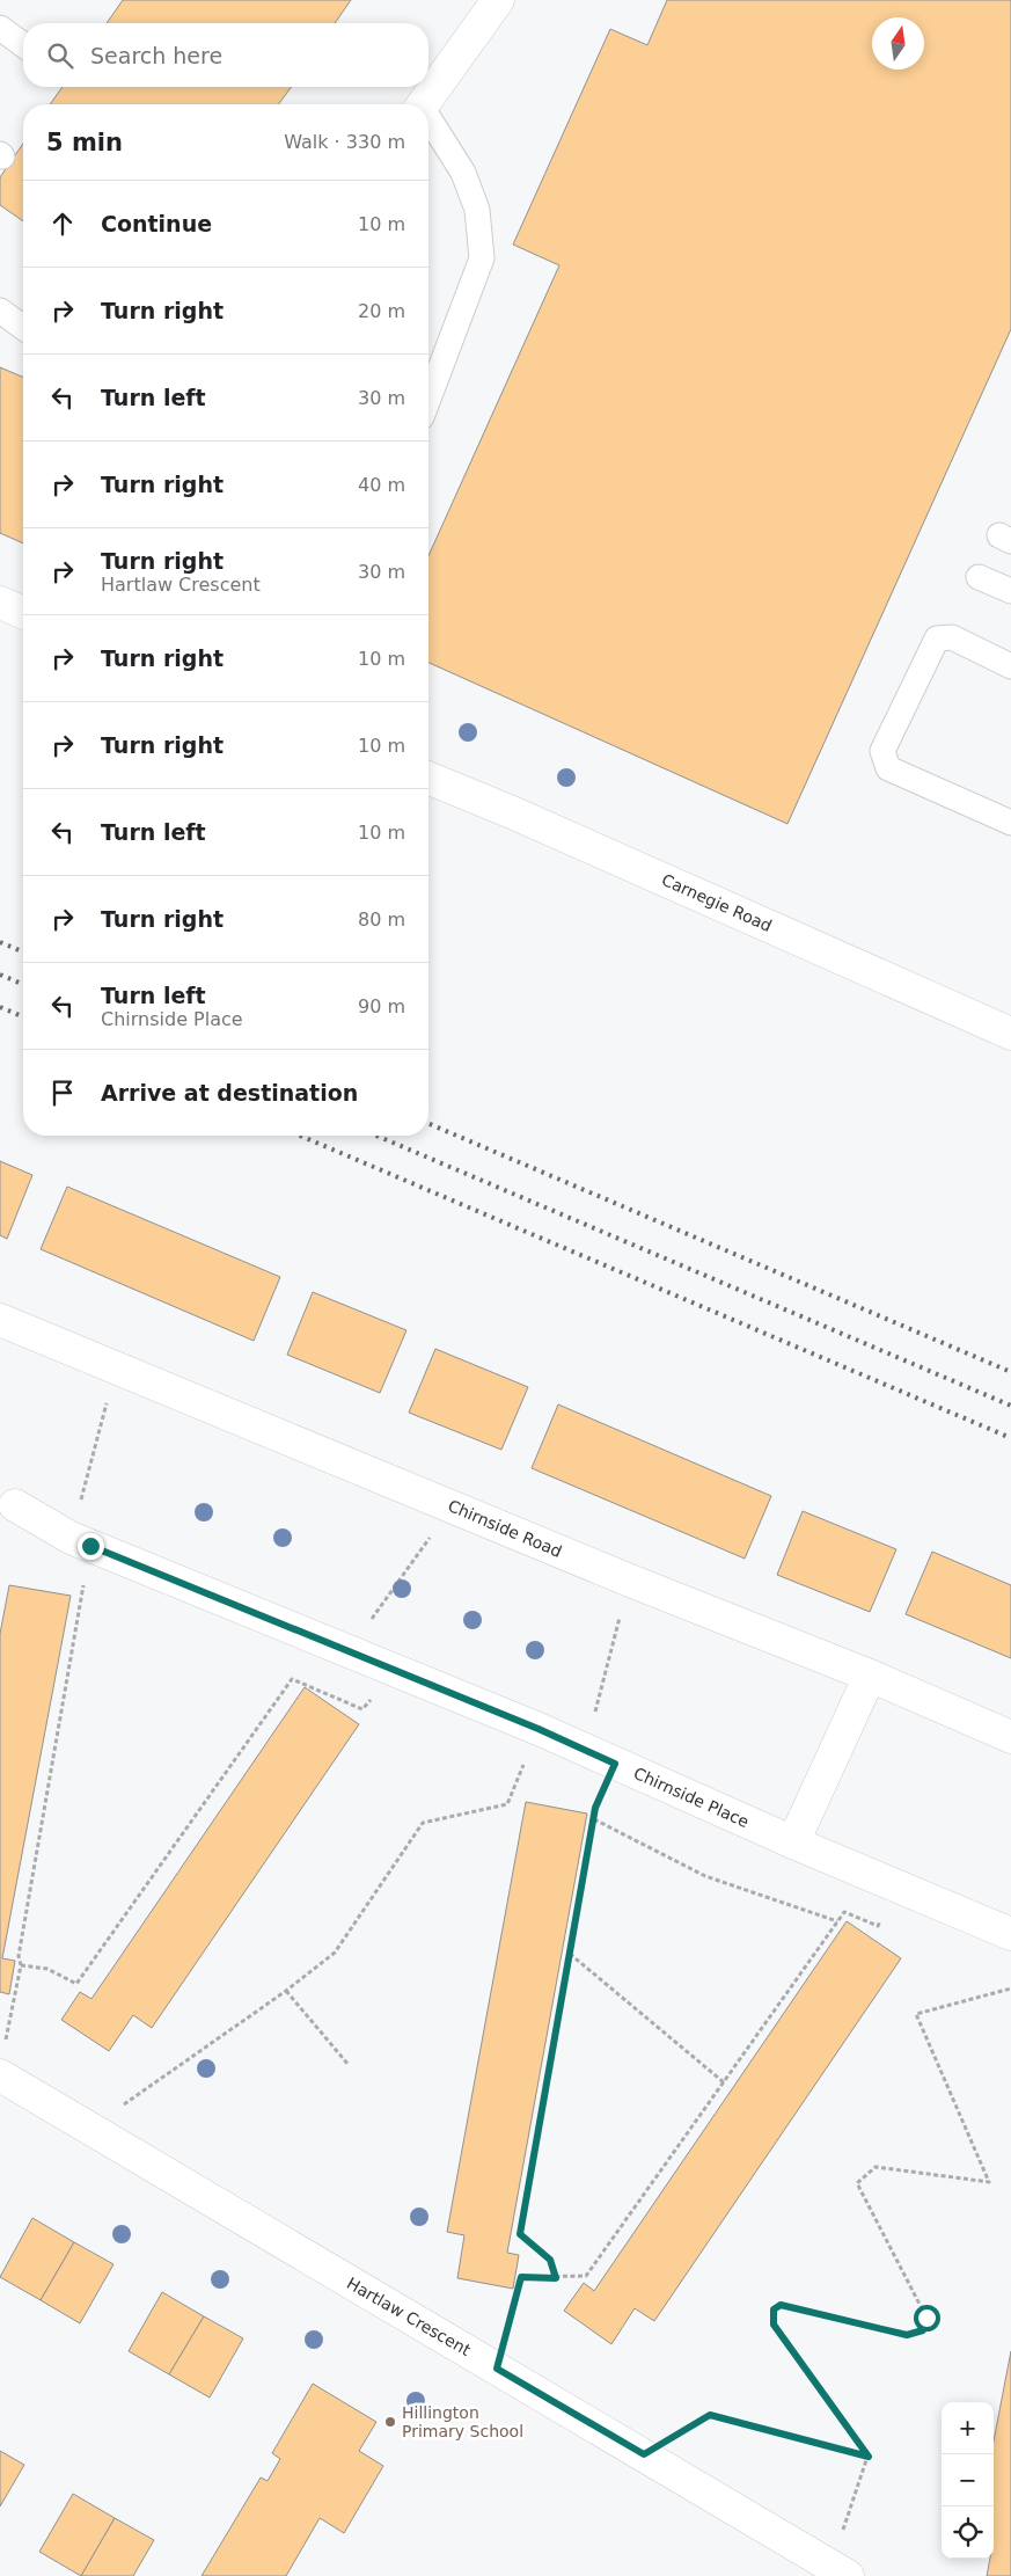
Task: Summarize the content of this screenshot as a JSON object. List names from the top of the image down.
{
  "streets": {
    "street": [
      "Carnegie Road",
      "Chirnside Road",
      "Chirnside Place",
      "Hartlaw Crescent"
    ]
  },
  "places": ["Hillington Primary School"],
  "north": "top",
  "page": {
    "search": "Search here",
    "heading": ["5 min", "Walk · 330 m"],
    "list": [
      ["Continue", "10 m"],
      ["Turn right", "20 m"],
      ["Turn left", "30 m"],
      ["Turn right", "40 m"],
      ["Turn right", "Hartlaw Crescent", "30 m"],
      ["Turn right", "10 m"],
      ["Turn right", "10 m"],
      ["Turn left", "10 m"],
      ["Turn right", "80 m"],
      ["Turn left", "Chirnside Place", "90 m"],
      "Arrive at destination"
    ],
    "map_buttons": ["+", "−"]
  }
}
